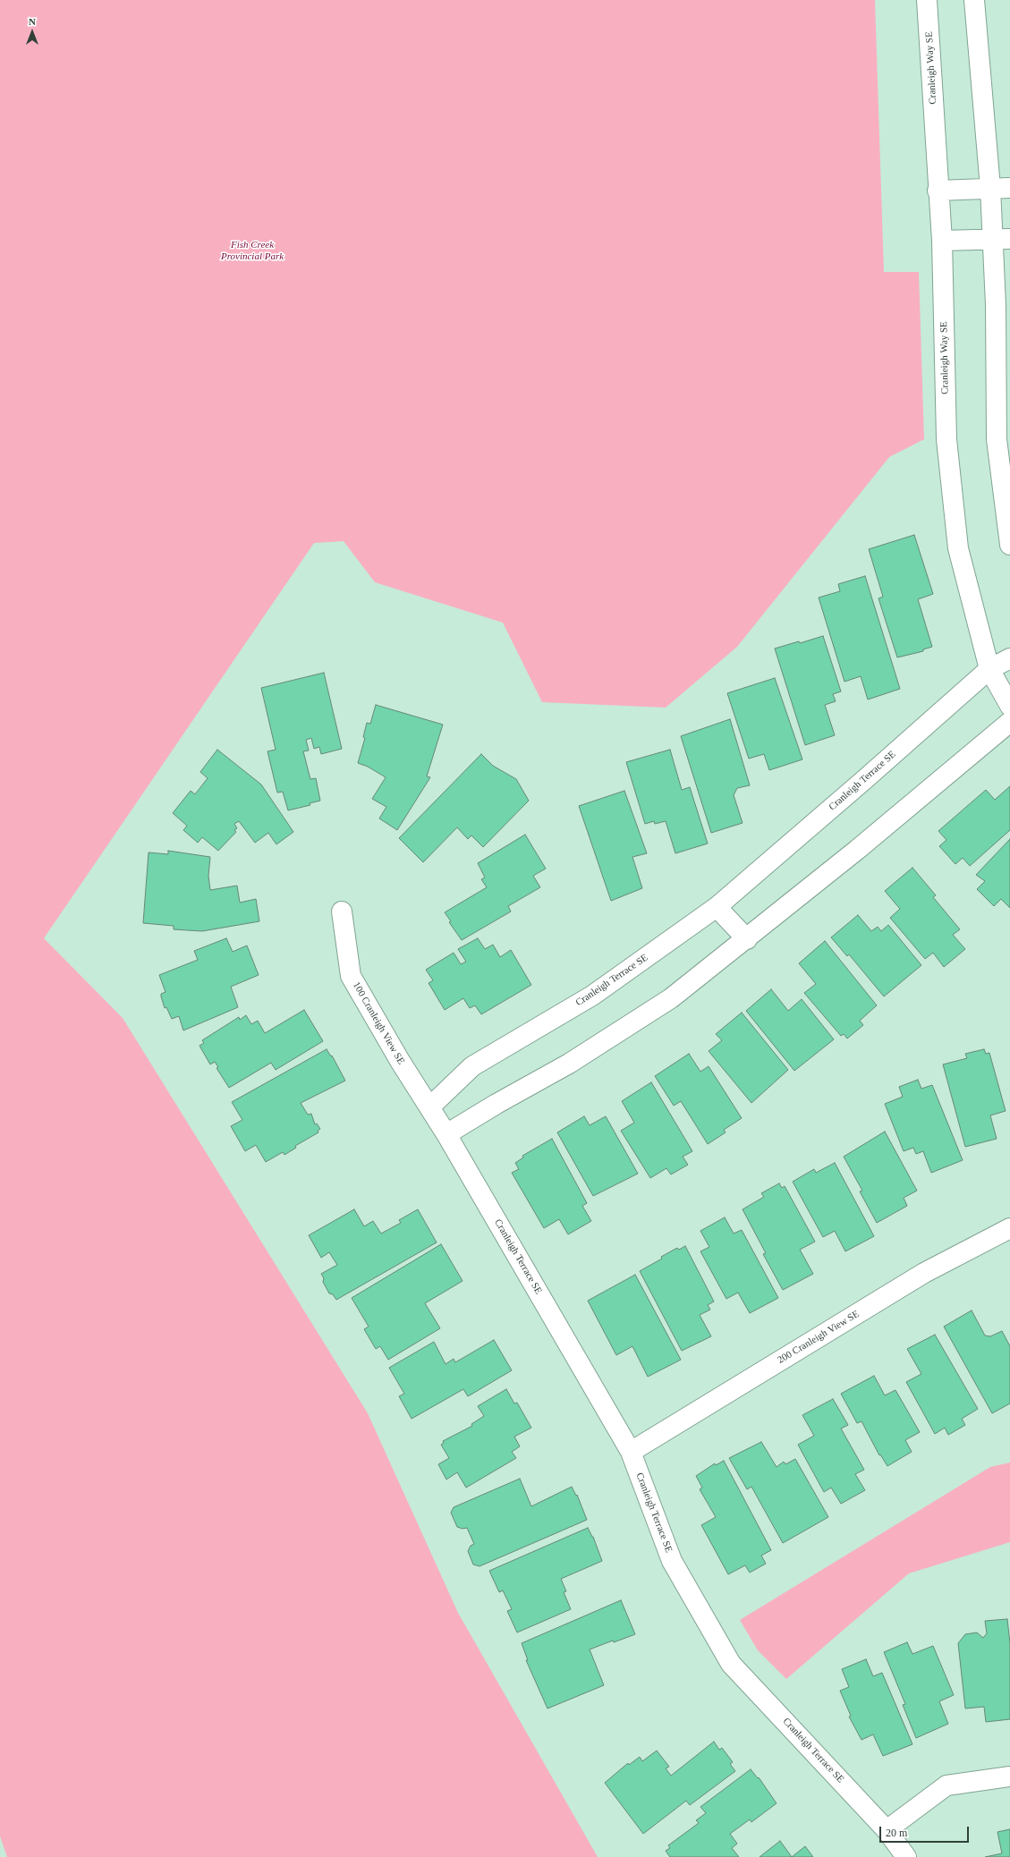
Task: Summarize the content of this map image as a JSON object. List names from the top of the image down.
{
  "streets": {
    "street": [
      "Cranleigh Way SE",
      "Cranleigh Terrace SE",
      "100 Cranleigh View SE",
      "200 Cranleigh View SE"
    ]
  },
  "crossings": [
    ["Cranleigh Way SE", "Cranleigh Terrace SE"],
    ["Cranleigh Terrace SE", "100 Cranleigh View SE"],
    ["Cranleigh Terrace SE", "200 Cranleigh View SE"]
  ],
  "parks": ["Fish Creek Provincial Park"],
  "scale_bar": "20 m",
  "north": "top"
}
